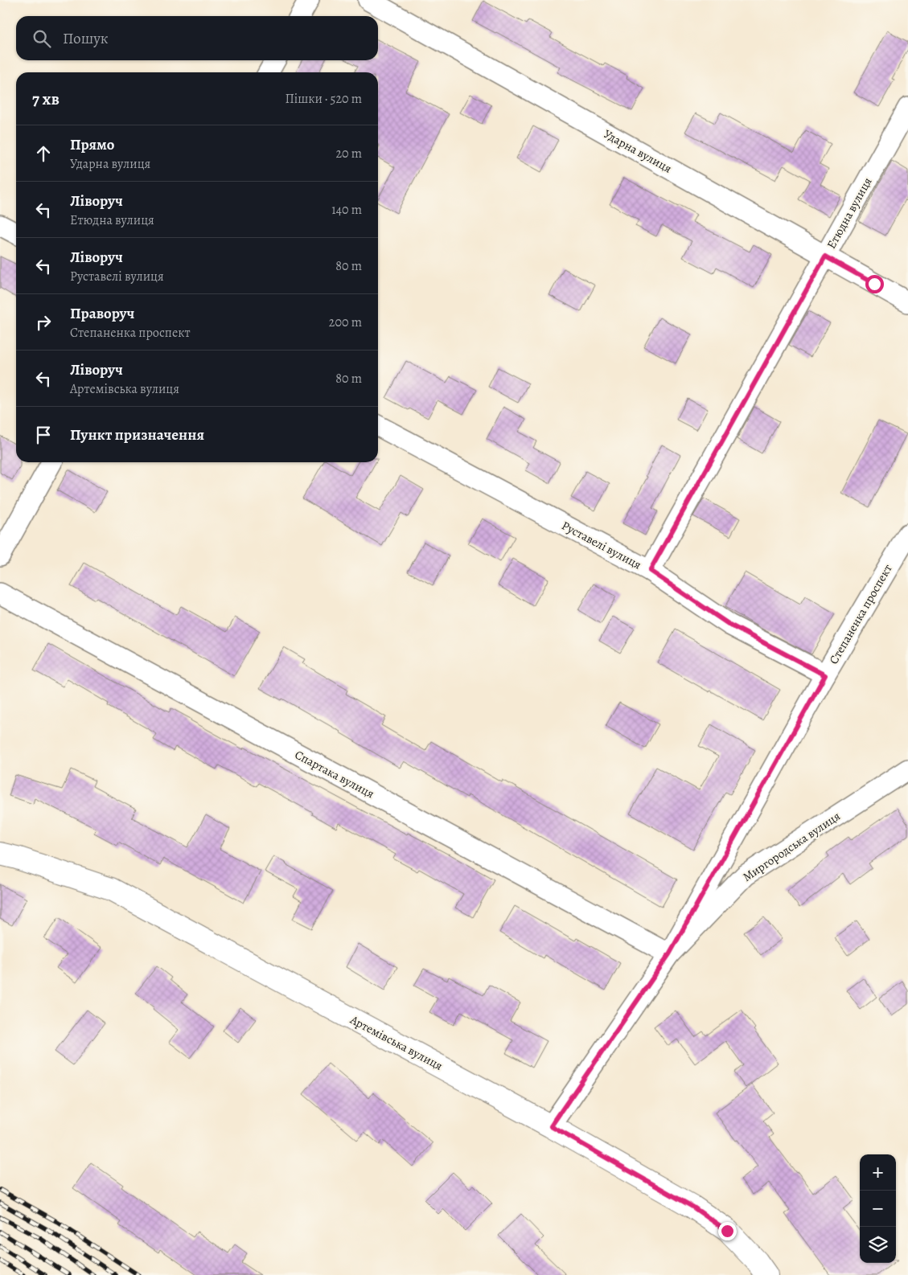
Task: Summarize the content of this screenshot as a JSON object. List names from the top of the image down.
{
  "streets": {
    "main road": ["Артемівська вулиця"],
    "street": [
      "Ударна вулиця",
      "Етюдна вулиця",
      "Руставелі вулиця",
      "Степаненка проспект",
      "Спартака вулиця",
      "Миргородська вулиця"
    ]
  },
  "crossings": [
    ["Ударна вулиця", "Етюдна вулиця"],
    ["Етюдна вулиця", "Руставелі вулиця"],
    ["Руставелі вулиця", "Степаненка проспект"],
    ["Степаненка проспект", "Спартака вулиця"],
    ["Степаненка проспект", "Миргородська вулиця"],
    ["Степаненка проспект", "Артемівська вулиця"],
    ["Спартака вулиця", "Миргородська вулиця"]
  ],
  "page": {
    "search": "Пошук",
    "heading": ["7 хв", "Пішки · 520 m"],
    "list": [
      ["Прямо", "Ударна вулиця", "20 m"],
      ["Ліворуч", "Етюдна вулиця", "140 m"],
      ["Ліворуч", "Руставелі вулиця", "80 m"],
      ["Праворуч", "Степаненка проспект", "200 m"],
      ["Ліворуч", "Артемівська вулиця", "80 m"],
      "Пункт призначення"
    ],
    "map_buttons": ["+", "−"]
  }
}
